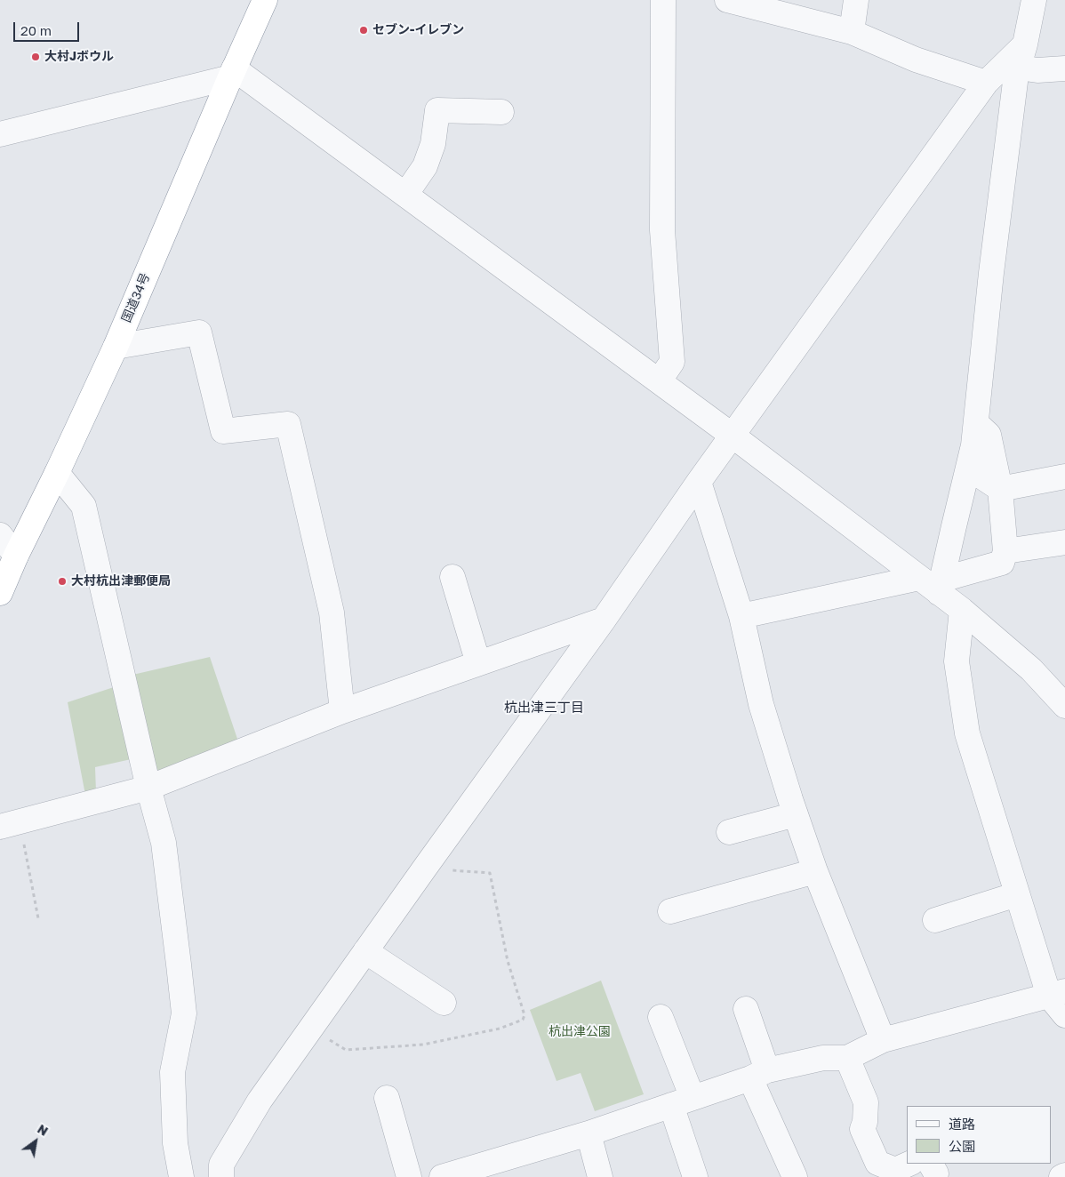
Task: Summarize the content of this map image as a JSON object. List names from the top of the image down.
{
  "streets": {
    "highway": ["国道34号"]
  },
  "districts": ["杭出津三丁目"],
  "parks": ["杭出津公園"],
  "places": ["セブン-イレブン", "大村Jボウル", "大村杭出津郵便局"],
  "legend": ["道路", "公園"],
  "scale_bar": "20 m",
  "north": "top right"
}
